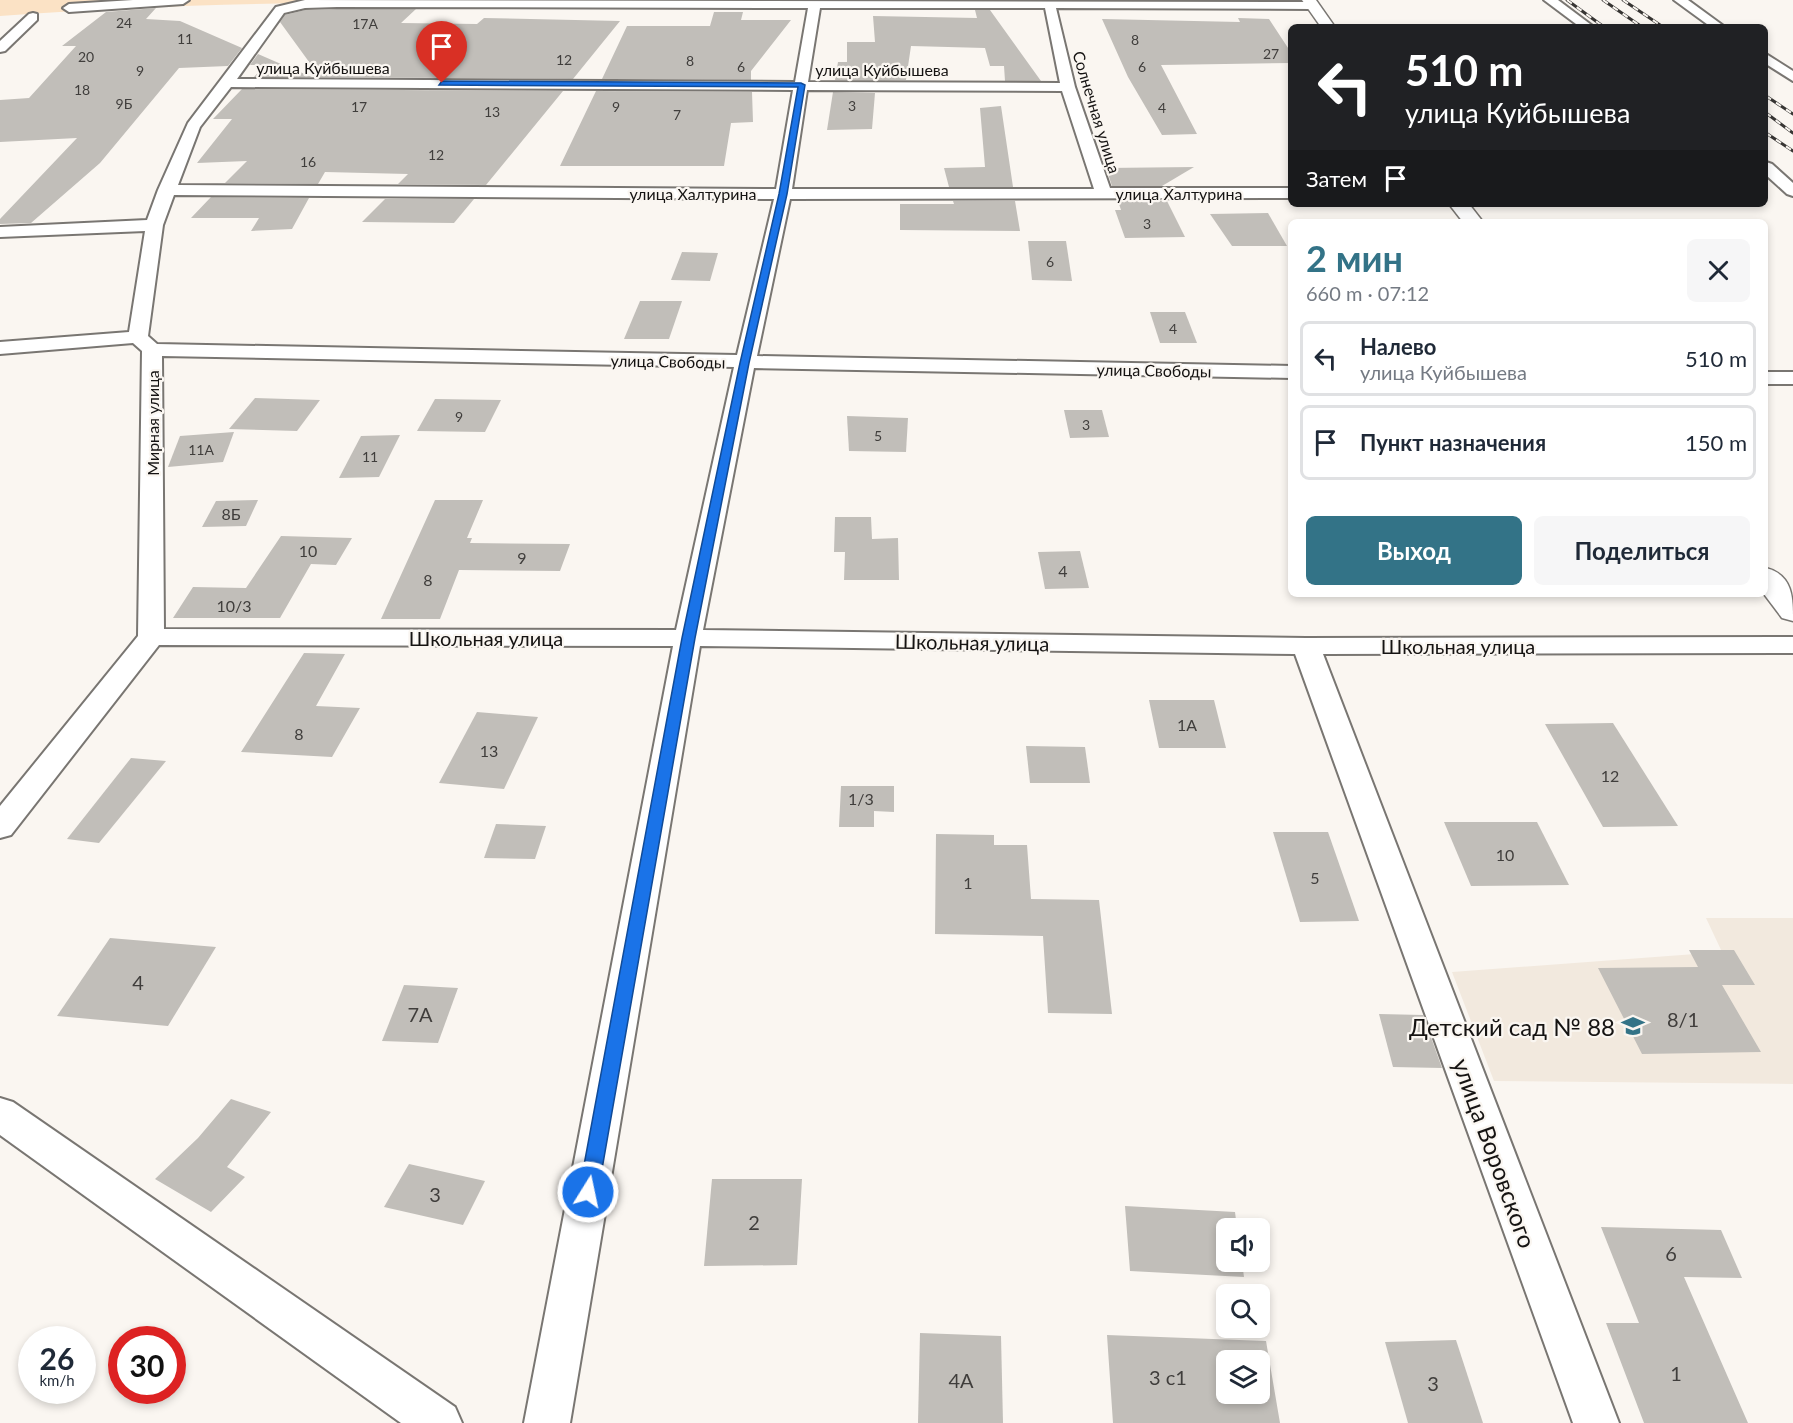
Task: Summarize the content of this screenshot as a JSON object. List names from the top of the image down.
{
  "streets": {
    "street": [
      "улица Куйбышева",
      "Солнечная улица",
      "улица Халтурина",
      "улица Свободы",
      "Мирная улица",
      "Школьная улица",
      "улица Воровского"
    ]
  },
  "crossings": [
    ["улица Куйбышева", "Солнечная улица"],
    ["улица Куйбышева", "Мирная улица"],
    ["Солнечная улица", "улица Халтурина"],
    ["улица Халтурина", "Мирная улица"],
    ["улица Свободы", "Мирная улица"],
    ["Мирная улица", "Школьная улица"],
    ["Школьная улица", "улица Воровского"]
  ],
  "places": {
    "school or university": ["Детский сад № 88"]
  },
  "house_numbers": [
    "24",
    "17А",
    "11",
    "8",
    "27",
    "20",
    "12",
    "8",
    "6",
    "6",
    "9",
    "18",
    "9Б",
    "3",
    "17",
    "9",
    "4",
    "13",
    "7",
    "12",
    "16",
    "3",
    "6",
    "4",
    "9",
    "3",
    "5",
    "11А",
    "11",
    "8Б",
    "10",
    "9",
    "4",
    "8",
    "10/3",
    "1А",
    "8",
    "13",
    "12",
    "1/3",
    "10",
    "5",
    "1",
    "4",
    "7А",
    "8/1",
    "3",
    "2",
    "6",
    "1",
    "3 с1",
    "4А",
    "3"
  ],
  "page": {
    "turn": ["510 m", "улица Куйбышева"],
    "then": "Затем",
    "heading": ["2 мин", "660 m · 07:12"],
    "list": [
      {
        "name": "Налево",
        "note": "улица Куйбышева",
        "value": "510 m"
      },
      {
        "name": "Пункт назначения",
        "value": "150 m"
      }
    ],
    "buttons": ["Выход", "Поделиться"],
    "speed": "26 km/h",
    "limit": "30"
  }
}
